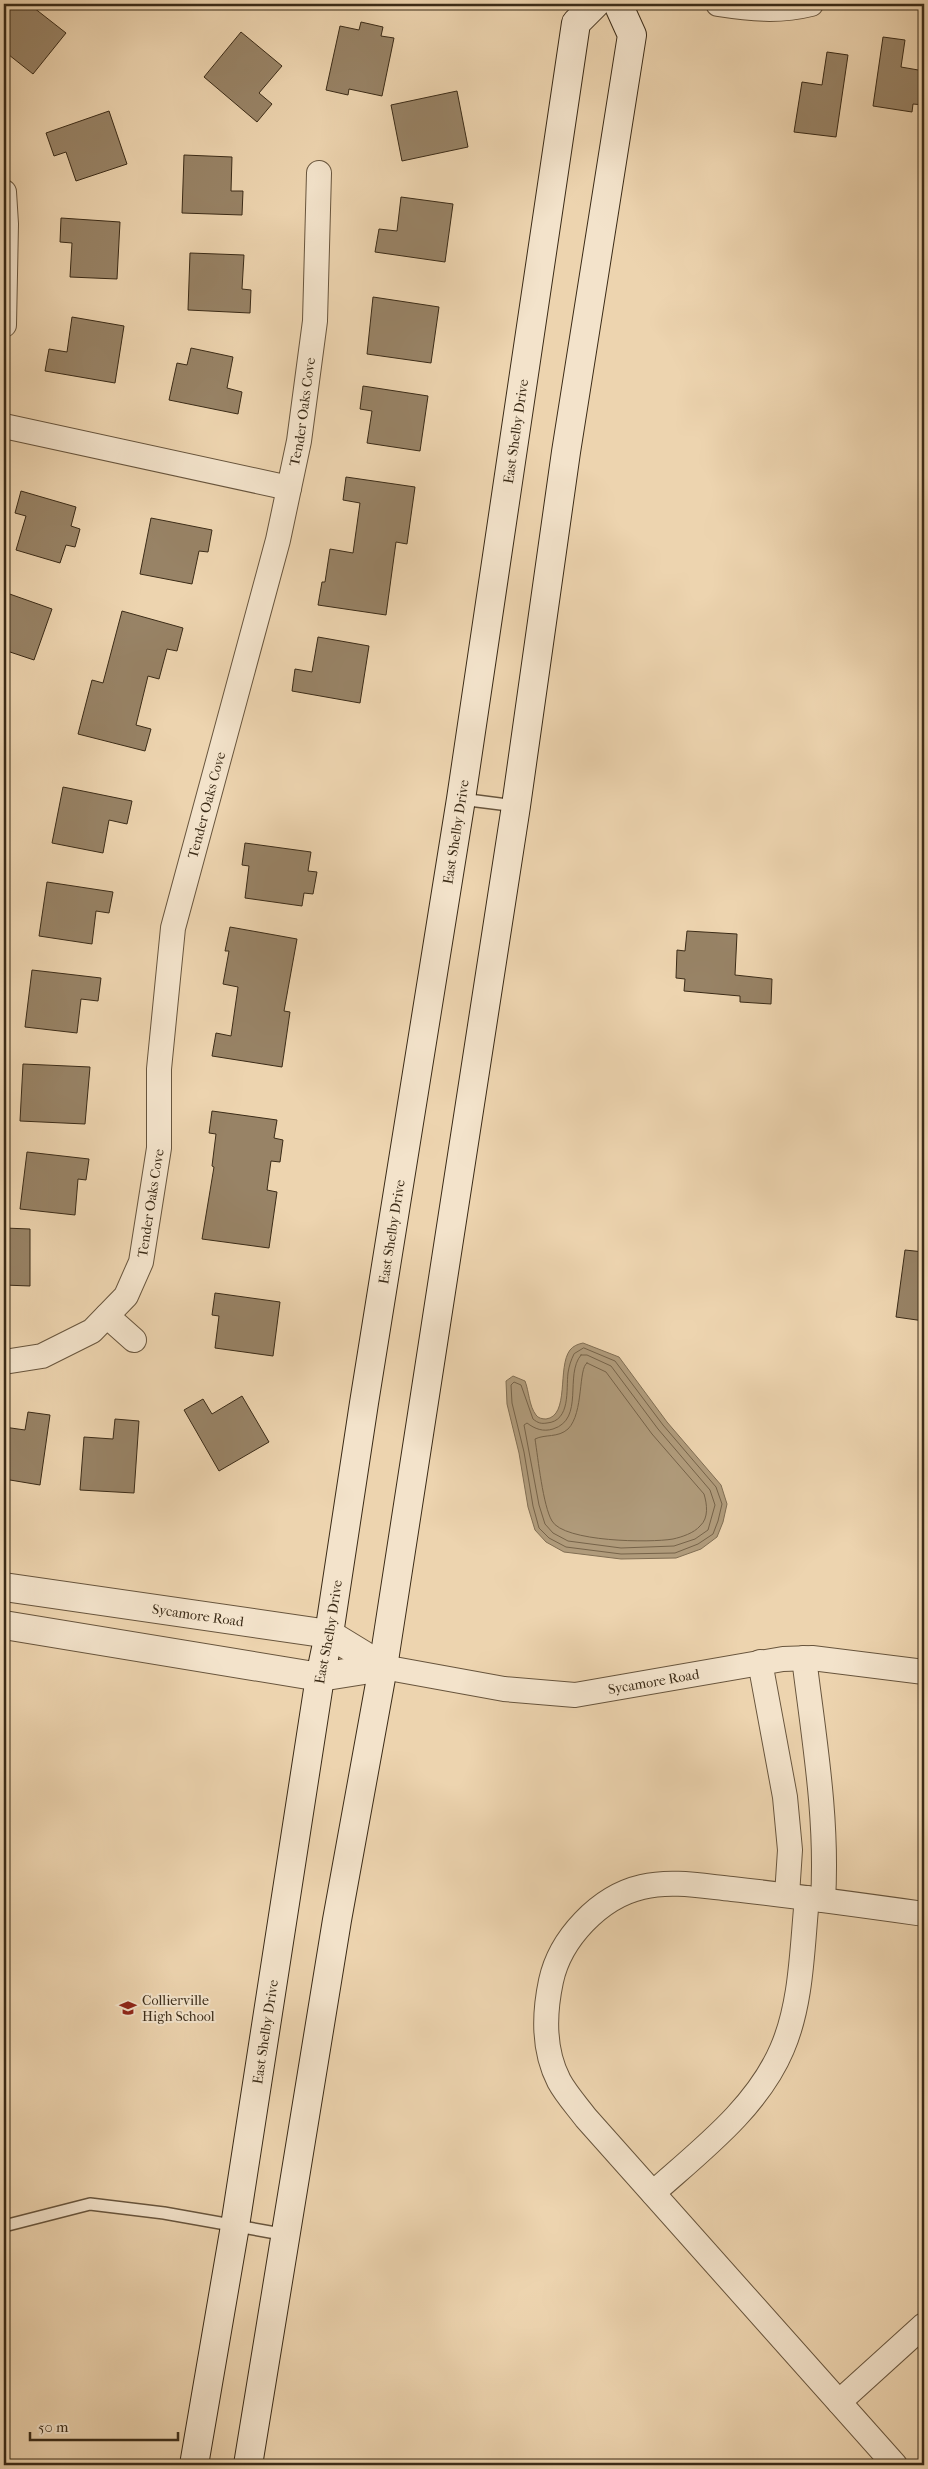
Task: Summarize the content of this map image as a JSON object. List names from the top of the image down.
{
  "streets": {
    "main road": ["East Shelby Drive", "Sycamore Road"],
    "street": ["Tender Oaks Cove"]
  },
  "crossings": [
    ["East Shelby Drive", "Sycamore Road"]
  ],
  "places": {
    "school or university": ["Collierville High School"]
  },
  "scale_bar": "50 m"
}
